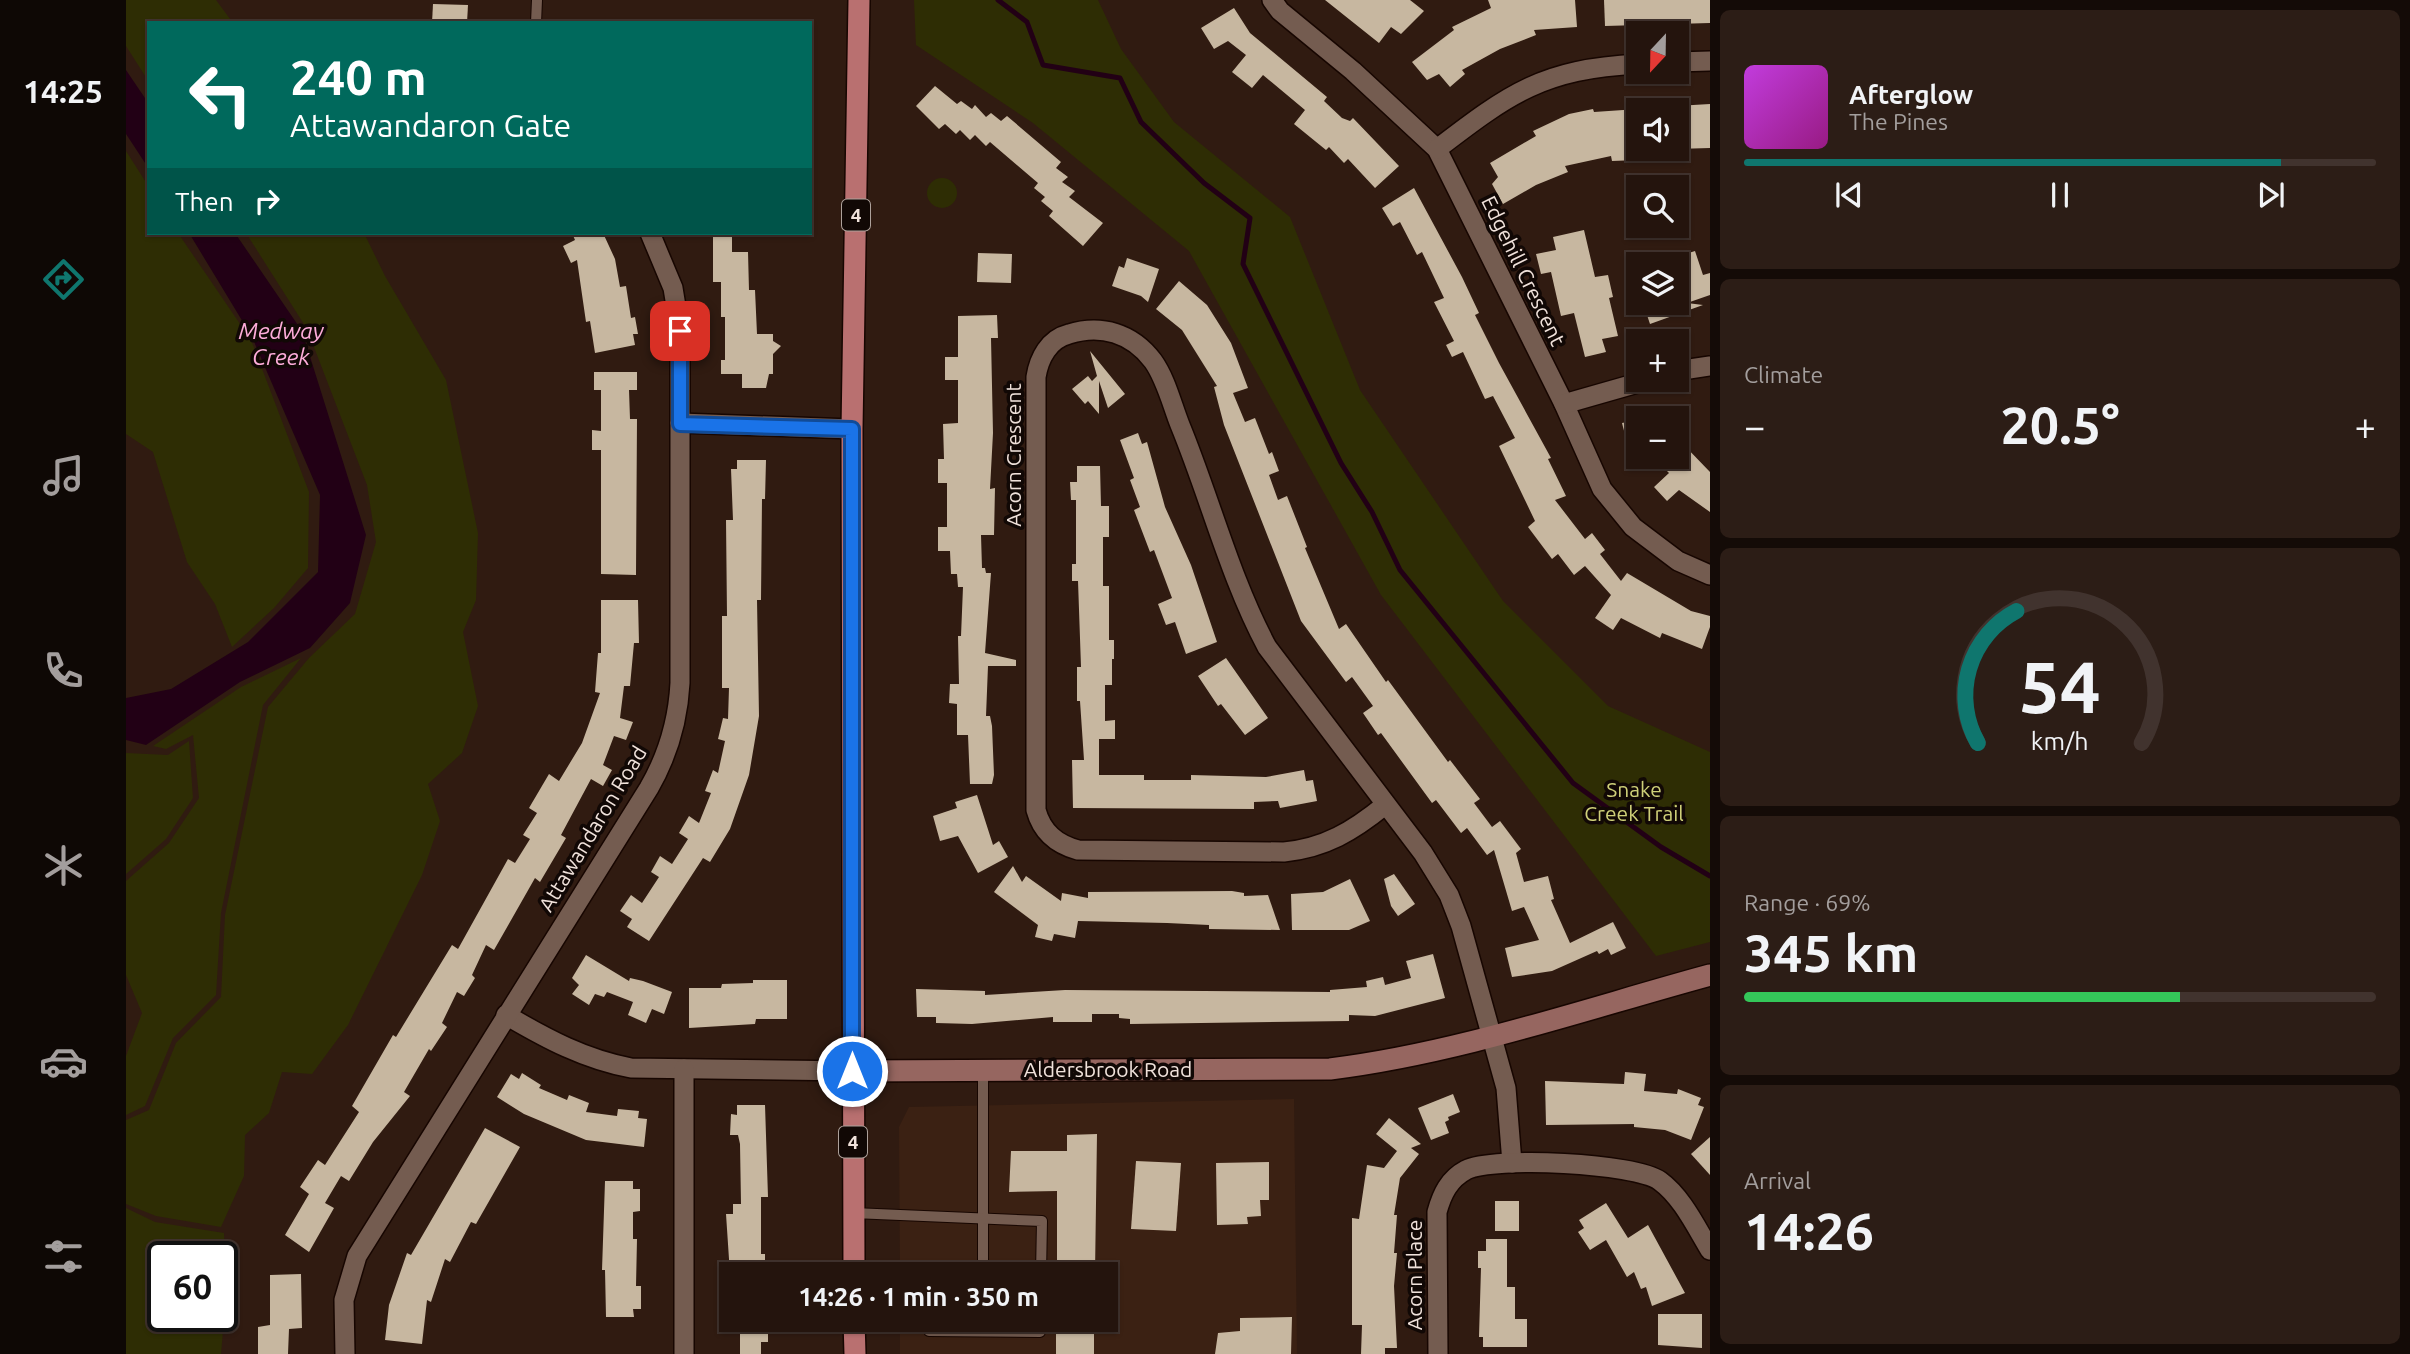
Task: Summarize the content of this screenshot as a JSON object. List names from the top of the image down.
{
  "streets": {
    "main road": ["4"],
    "street": [
      "Edgehill Crescent",
      "Acorn Crescent",
      "Attawandaron Road",
      "Aldersbrook Road",
      "Acorn Place"
    ]
  },
  "crossings": [
    ["4", "Aldersbrook Road"],
    ["Acorn Crescent", "Aldersbrook Road"],
    ["Attawandaron Road", "Aldersbrook Road"]
  ],
  "water": ["Medway Creek"],
  "parks": ["Snake Creek Trail"],
  "north": "bottom",
  "page": {
    "tabs": "14:25",
    "map_buttons": ["+", "−"],
    "turn": ["240 m", "Attawandaron Gate"],
    "song": ["Afterglow", "The Pines"],
    "then": "Then",
    "tile": [
      "Climate",
      ["Range · 69%", "345 km"],
      ["Arrival", "14:26"]
    ],
    "heat": ["−", "20.5°", "+"],
    "limit": "60",
    "trip": "14:26 · 1 min · 350 m",
    "gauge": ["54", "km/h"]
  }
}
